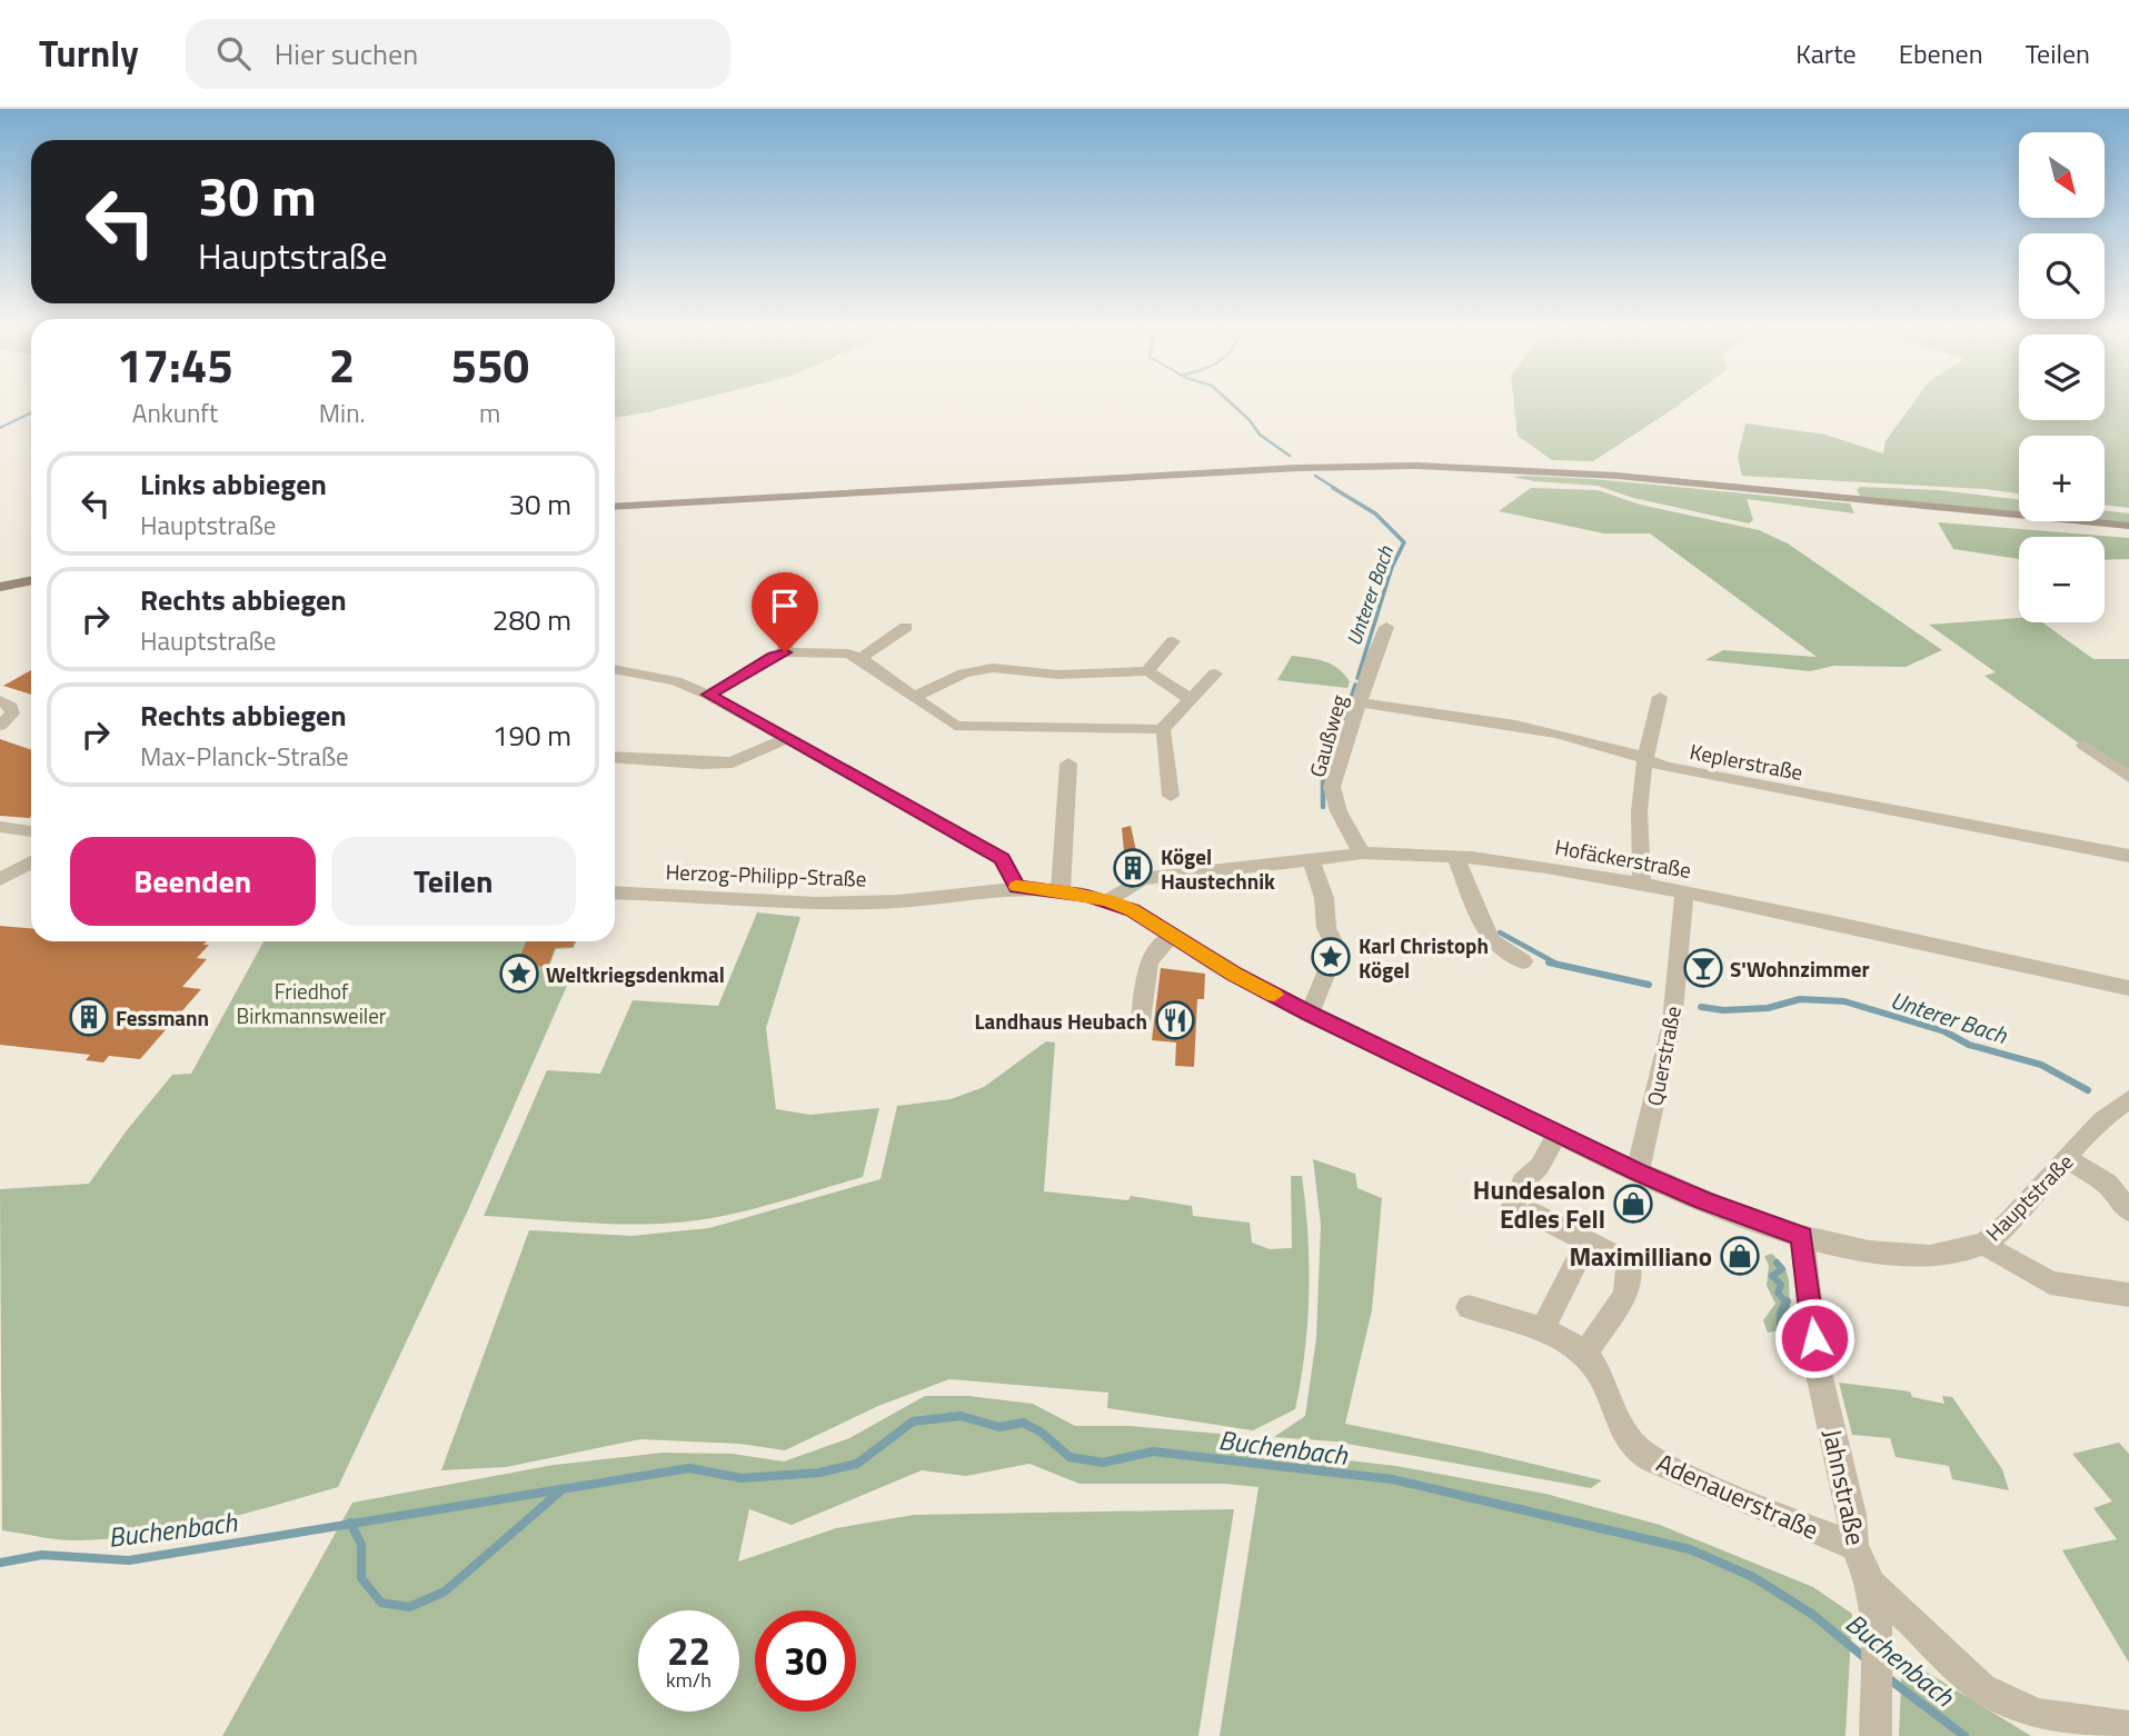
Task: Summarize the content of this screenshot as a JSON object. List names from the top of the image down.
{
  "streets": {
    "street": [
      "Gaußweg",
      "Keplerstraße",
      "Hofäckerstraße",
      "Herzog-Philipp-Straße",
      "Querstraße",
      "Hauptstraße",
      "Jahnstraße",
      "Adenauerstraße"
    ]
  },
  "crossings": [
    ["Gaußweg", "Keplerstraße"],
    ["Gaußweg", "Hofäckerstraße"],
    ["Hofäckerstraße", "Querstraße"],
    ["Hofäckerstraße", "Hauptstraße"],
    ["Herzog-Philipp-Straße", "Hauptstraße"],
    ["Querstraße", "Hauptstraße"],
    ["Hauptstraße", "Jahnstraße"],
    ["Jahnstraße", "Adenauerstraße"]
  ],
  "water": ["Unterer Bach", "Buchenbach"],
  "parks": ["Friedhof Birkmannsweiler"],
  "places": {
    "building": ["Kögel Haustechnik", "Fessmann"],
    "place": ["Karl Christoph Kögel", "Weltkriegsdenkmal"],
    "bar": ["S'Wohnzimmer"],
    "restaurant": ["Landhaus Heubach"],
    "shop": ["Hundesalon Edles Fell", "Maximilliano"]
  },
  "north": "bottom right",
  "page": {
    "header": "Turnly",
    "search": "Hier suchen",
    "nav": ["Karte", "Ebenen", "Teilen"],
    "map_buttons": ["+", "−"],
    "turn": ["30 m", "Hauptstraße"],
    "eta": [
      "17:45",
      "Ankunft",
      "2",
      "Min.",
      "550",
      "m"
    ],
    "list": [
      {
        "name": "Links abbiegen",
        "note": "Hauptstraße",
        "value": "30 m"
      },
      {
        "name": "Rechts abbiegen",
        "note": "Hauptstraße",
        "value": "280 m"
      },
      {
        "name": "Rechts abbiegen",
        "note": "Max-Planck-Straße",
        "value": "190 m"
      }
    ],
    "buttons": ["Beenden", "Teilen"],
    "speed": "22 km/h",
    "limit": "30"
  }
}
